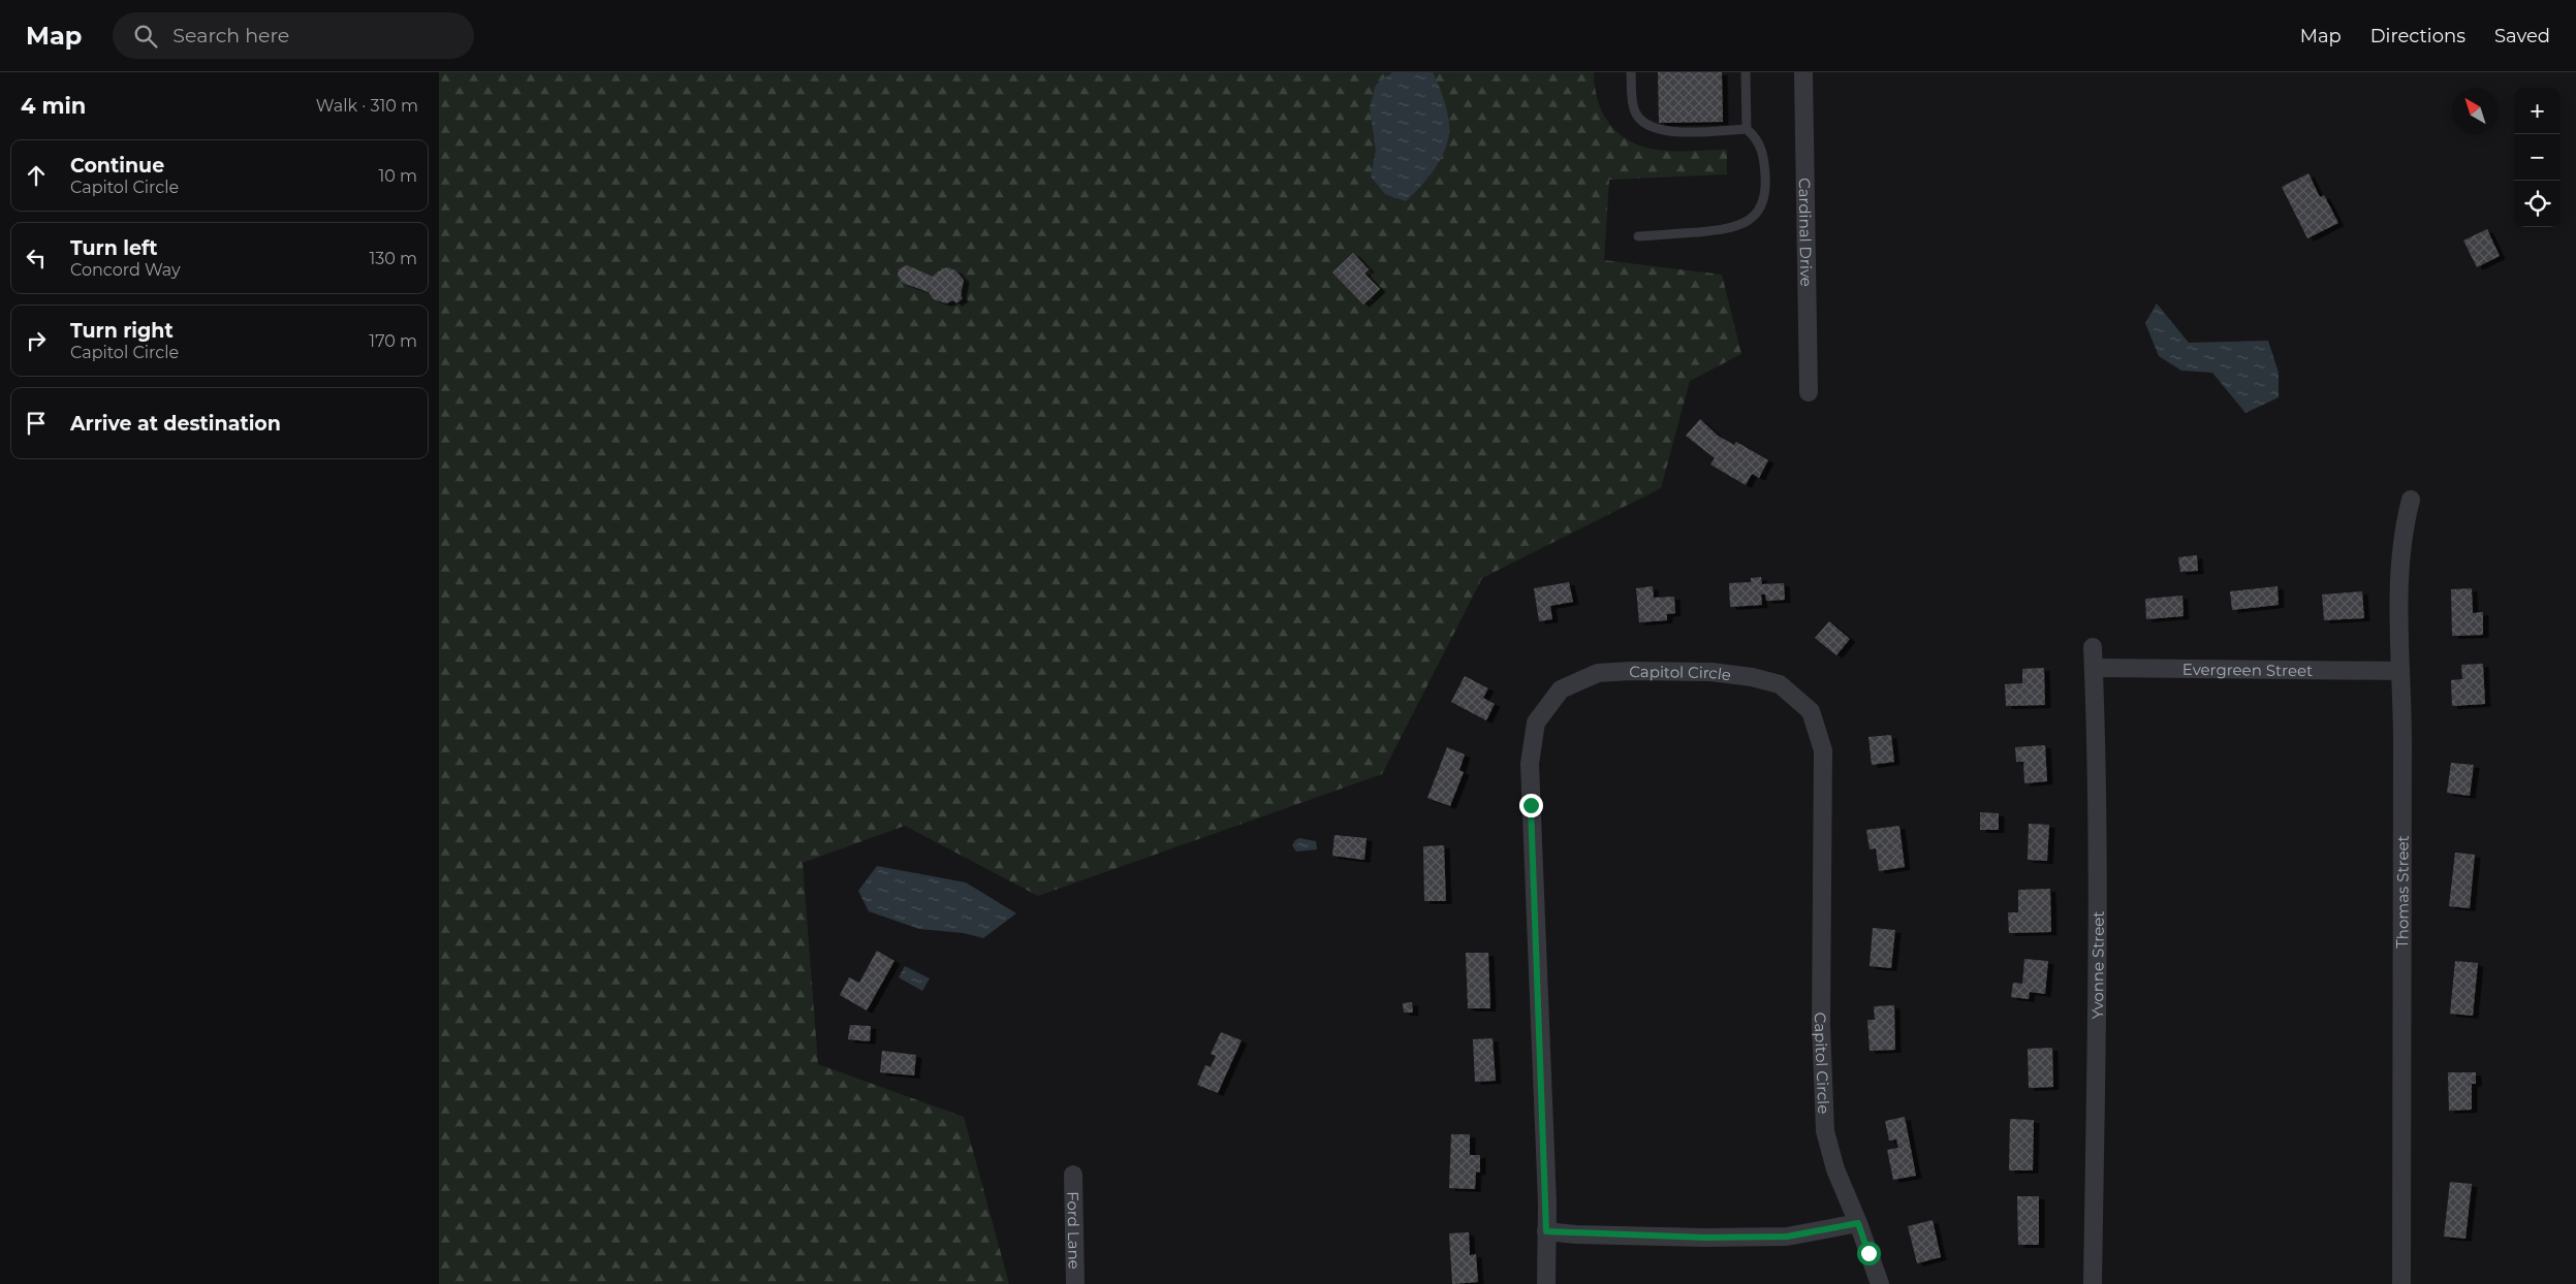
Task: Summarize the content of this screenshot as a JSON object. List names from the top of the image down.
{
  "streets": {
    "street": [
      "Cardinal Drive",
      "Evergreen Street",
      "Capitol Circle",
      "Thomas Street",
      "Yvonne Street",
      "Ford Lane"
    ]
  },
  "crossings": [
    ["Evergreen Street", "Thomas Street"],
    ["Evergreen Street", "Yvonne Street"]
  ],
  "north": "top left",
  "page": {
    "header": "Map",
    "search": "Search here",
    "nav": ["Map", "Directions", "Saved"],
    "heading": ["4 min", "Walk · 310 m"],
    "map_buttons": ["+", "−"],
    "list": [
      ["Continue", "Capitol Circle", "10 m"],
      ["Turn left", "Concord Way", "130 m"],
      ["Turn right", "Capitol Circle", "170 m"],
      "Arrive at destination"
    ]
  }
}
